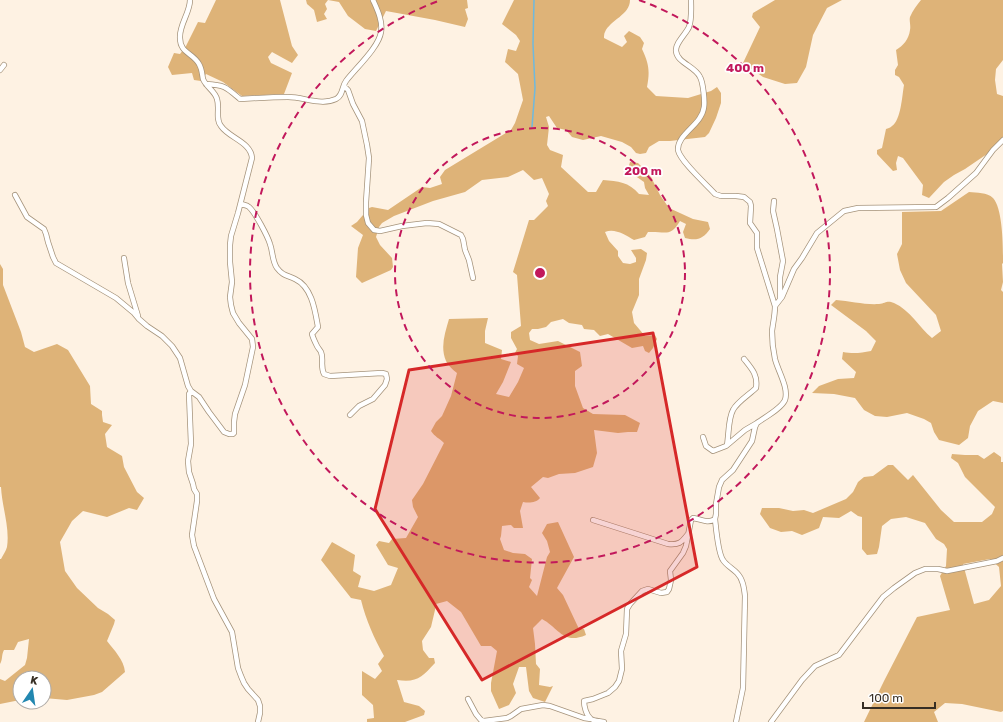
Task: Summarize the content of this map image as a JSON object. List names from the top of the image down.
{
  "scale_bar": "100 m",
  "north": "top",
  "rings": ["400 m", "200 m"]
}
